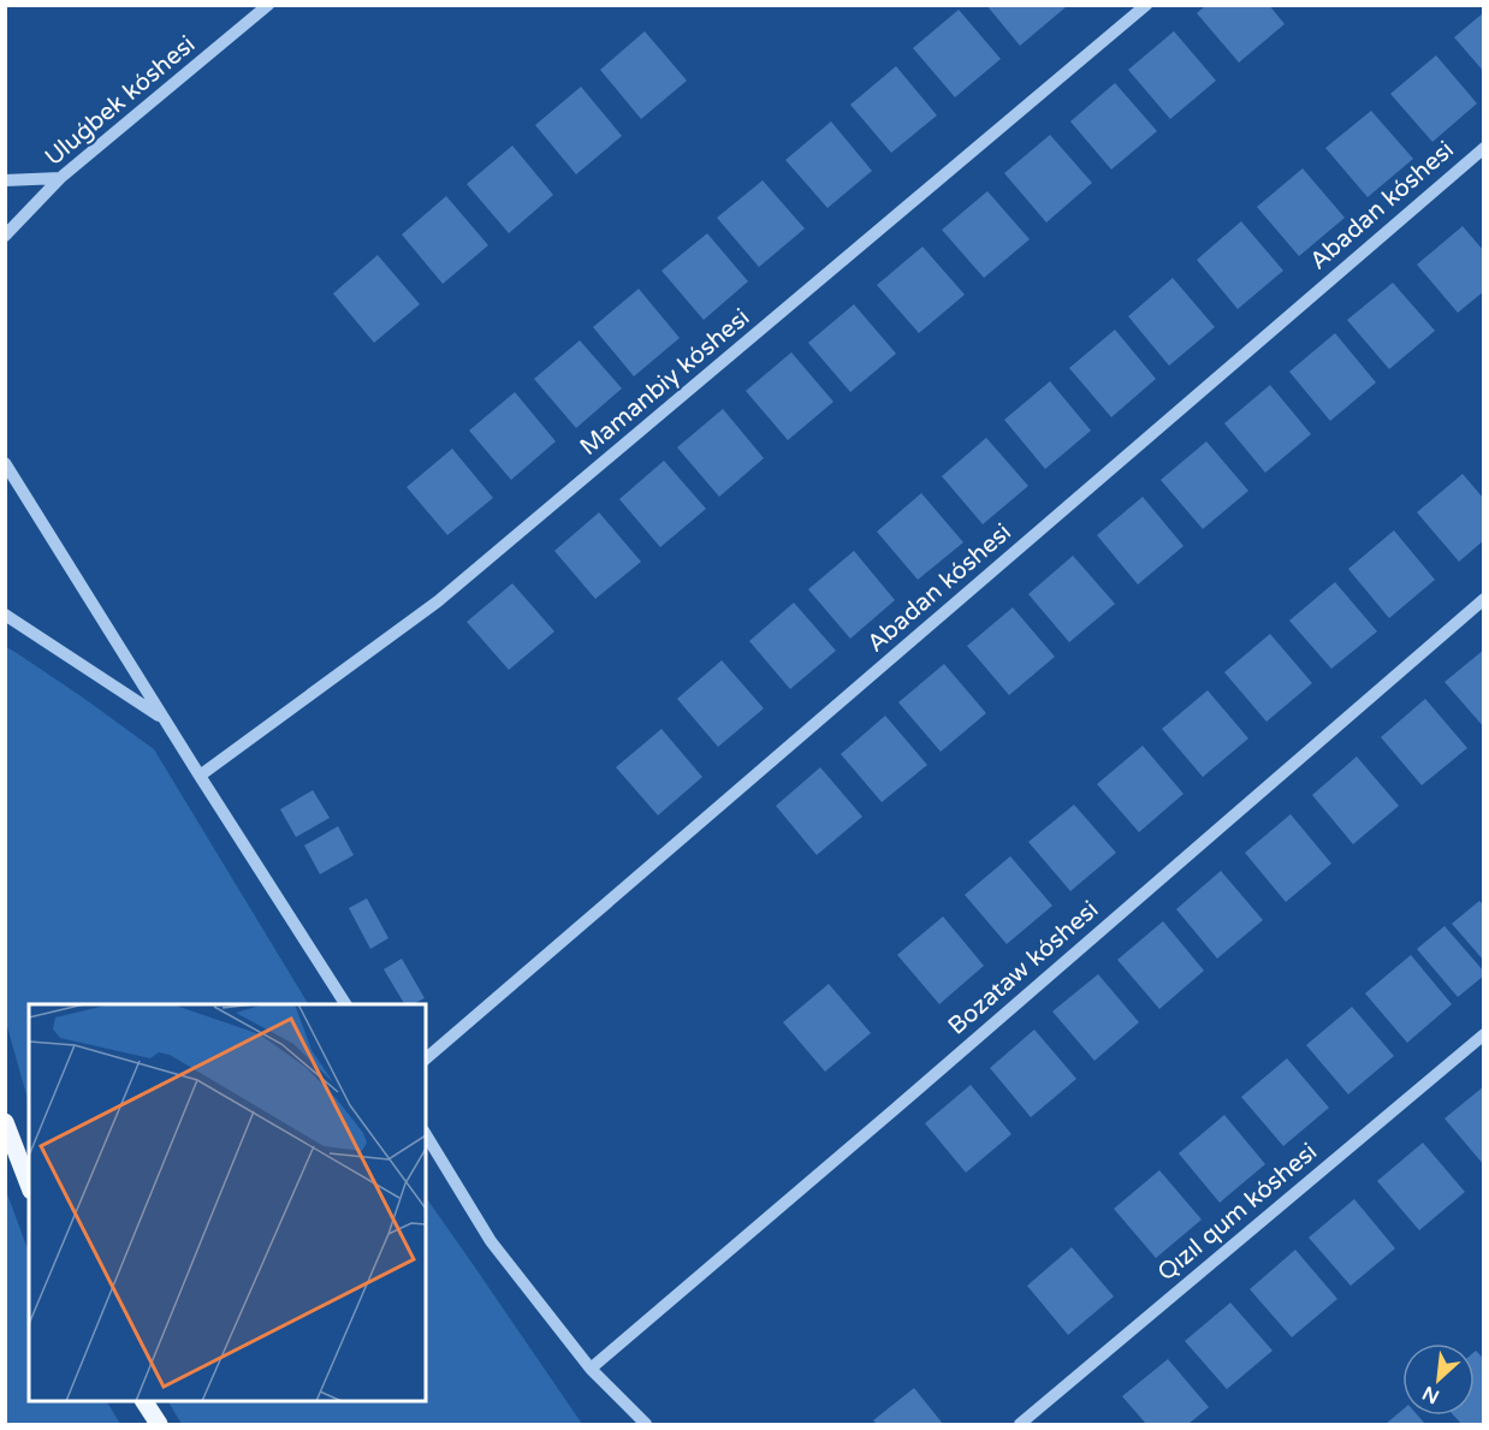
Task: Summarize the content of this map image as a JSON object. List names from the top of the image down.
{
  "streets": {
    "street": [
      "Uluǵbek kóshesi",
      "Abadan kóshesi",
      "Mamanbiy kóshesi",
      "Bozataw kóshesi",
      "Qızıl qum kóshesi"
    ]
  },
  "north": "bottom left"
}
